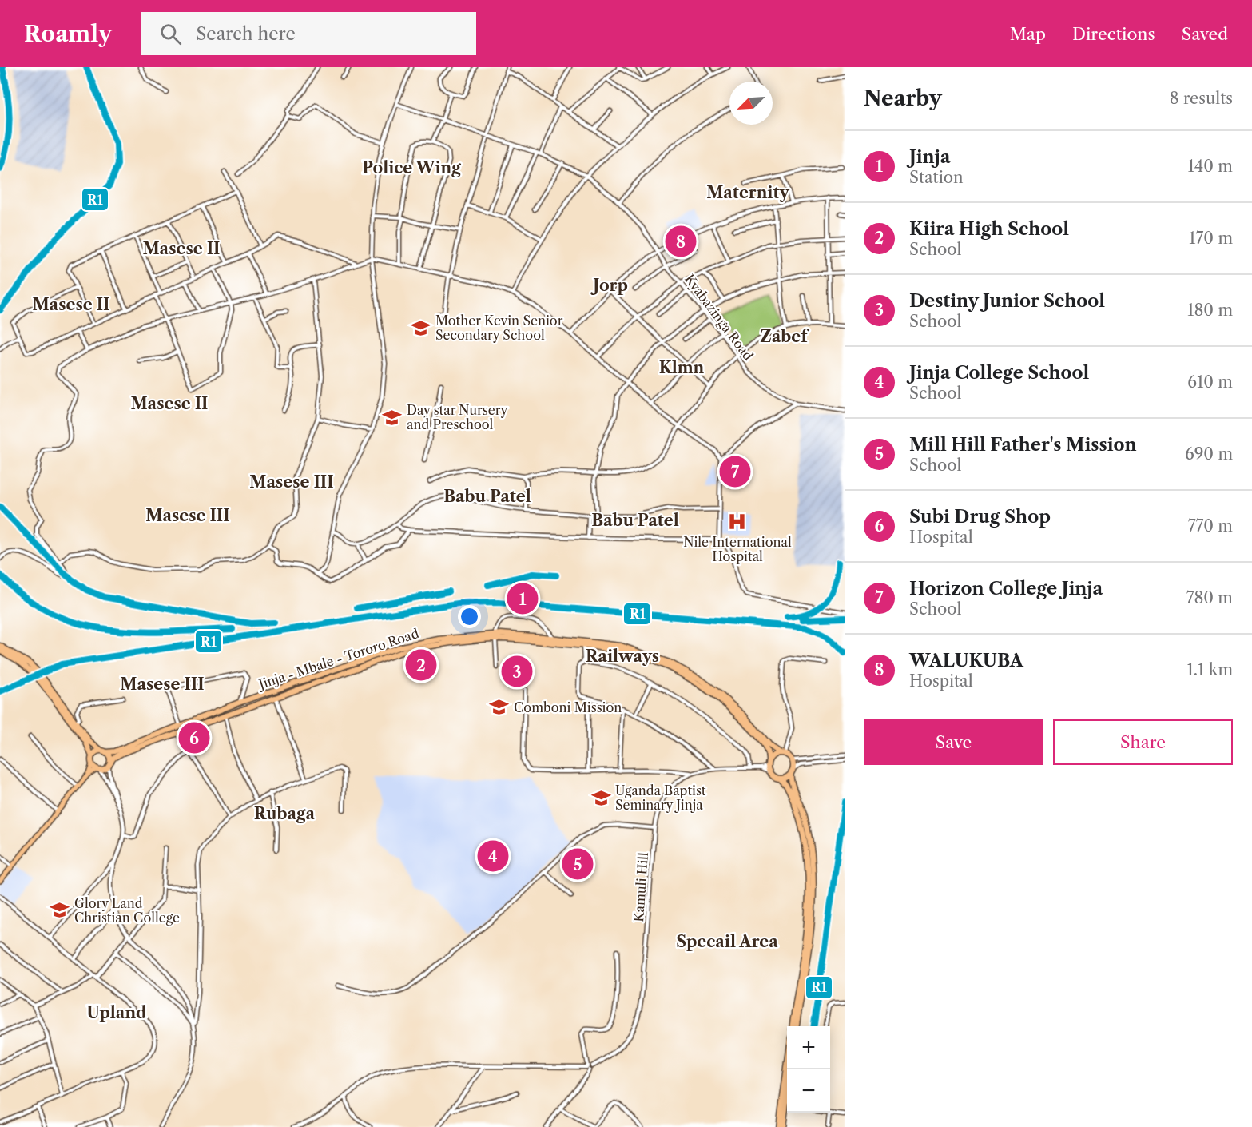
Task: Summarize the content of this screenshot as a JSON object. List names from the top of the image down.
{
  "streets": {
    "highway": ["Jinja - Mbale - Tororo Road"],
    "street": ["Kyabazinga Road", "Kamuli Hill"]
  },
  "crossings": [
    ["Jinja - Mbale - Tororo Road", "Kamuli Hill"]
  ],
  "districts": [
    "Police Wing",
    "Maternity",
    "Masese II",
    "Jorp",
    "Masese II",
    "Zabef",
    "Klmn",
    "Masese II",
    "Masese III",
    "Babu Patel",
    "Masese III",
    "Babu Patel",
    "Railways",
    "Masese III",
    "Rubaga",
    "Specail Area",
    "Upland"
  ],
  "places": {
    "school or university": [
      "Mother Kevin Senior Secondary School",
      "Day star Nursery and Preschool",
      "Comboni Mission",
      "Uganda Baptist Seminary Jinja",
      "Glory Land Christian College"
    ],
    "hospital": ["Nile International Hospital"]
  },
  "lines": ["transit line R1"],
  "north": "bottom left",
  "page": {
    "header": "Roamly",
    "search": "Search here",
    "nav": ["Map", "Directions", "Saved"],
    "heading": ["Nearby", "8 results"],
    "list": [
      {
        "mark": "1",
        "name": "Jinja",
        "note": "Station",
        "value": "140 m"
      },
      {
        "mark": "2",
        "name": "Kiira High School",
        "note": "School",
        "value": "170 m"
      },
      {
        "mark": "3",
        "name": "Destiny Junior School",
        "note": "School",
        "value": "180 m"
      },
      {
        "mark": "4",
        "name": "Jinja College School",
        "note": "School",
        "value": "610 m"
      },
      {
        "mark": "5",
        "name": "Mill Hill Father's Mission",
        "note": "School",
        "value": "690 m"
      },
      {
        "mark": "6",
        "name": "Subi Drug Shop",
        "note": "Hospital",
        "value": "770 m"
      },
      {
        "mark": "7",
        "name": "Horizon College Jinja",
        "note": "School",
        "value": "780 m"
      },
      {
        "mark": "8",
        "name": "WALUKUBA",
        "note": "Hospital",
        "value": "1.1 km"
      }
    ],
    "pins": [
      "8",
      "7",
      "1",
      "2",
      "3",
      "6",
      "4",
      "5"
    ],
    "buttons": ["Save", "Share"],
    "map_buttons": ["+", "−"]
  }
}
